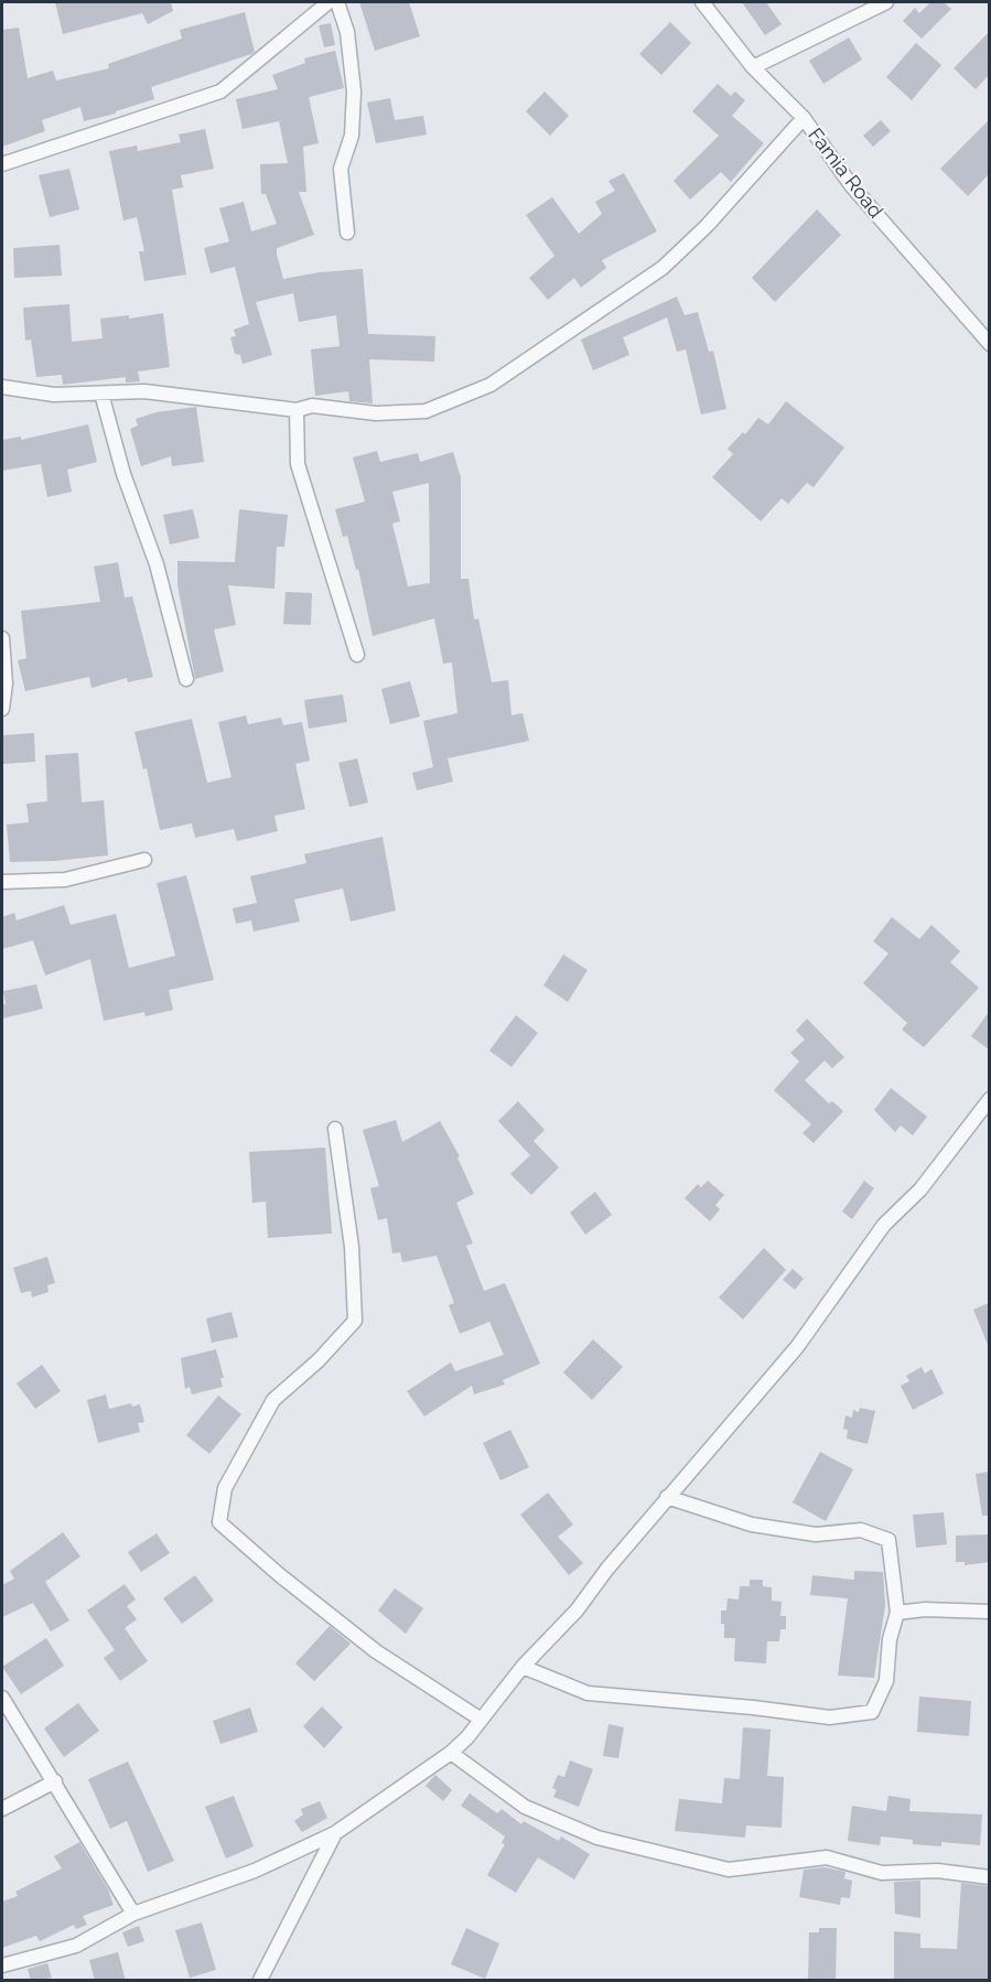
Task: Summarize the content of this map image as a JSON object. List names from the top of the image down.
{
  "streets": {
    "street": ["Famia Road"]
  }
}
